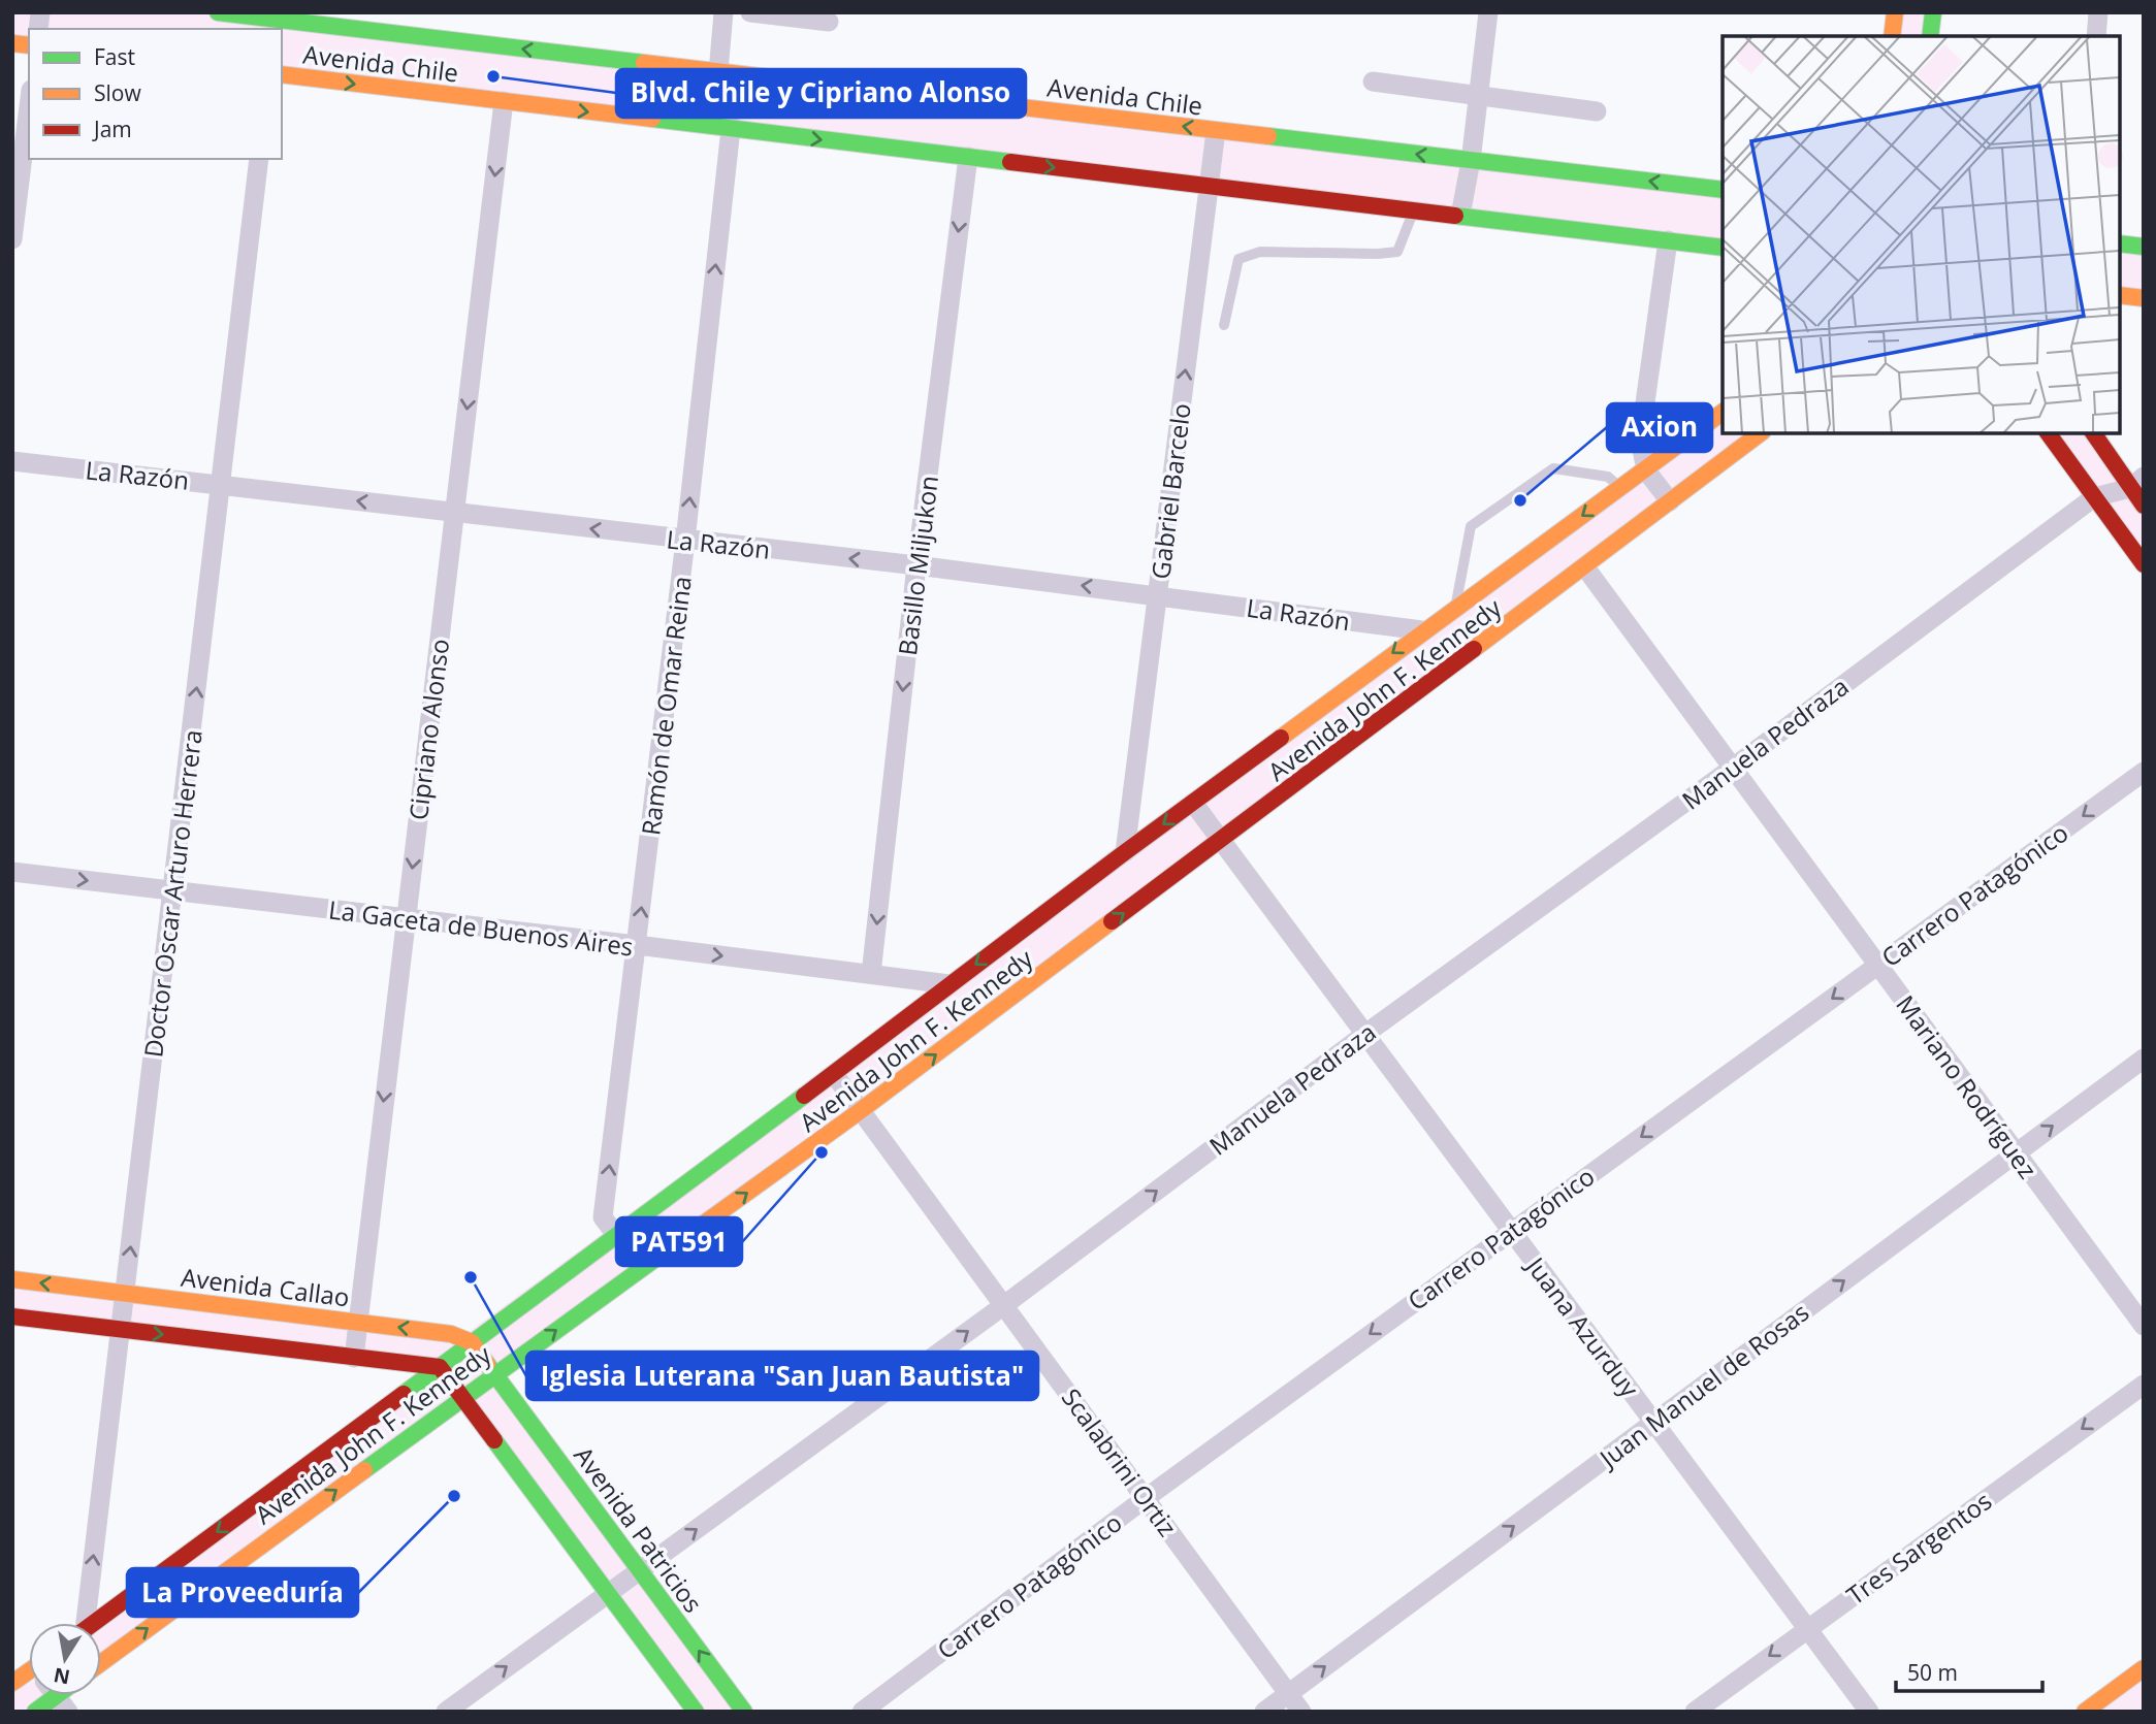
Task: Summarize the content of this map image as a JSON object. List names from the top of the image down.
{
  "streets": {
    "main road": [
      "Avenida Chile",
      "Avenida John F. Kennedy",
      "Avenida Callao",
      "Avenida Patricios"
    ],
    "street": [
      "La Razón",
      "Gabriel Barcelo",
      "Basillo Miljukon",
      "Ramón de Omar Reina",
      "Cipriano Alonso",
      "Manuela Pedraza",
      "Doctor Oscar Arturo Herrera",
      "Carrero Patagónico",
      "La Gaceta de Buenos Aires",
      "Mariano Rodríguez",
      "Juana Azurduy",
      "Juan Manuel de Rosas",
      "Scalabrini Ortiz",
      "Tres Sargentos"
    ]
  },
  "crossings": [
    ["Avenida Chile", "Gabriel Barcelo"],
    ["Avenida Chile", "Basillo Miljukon"],
    ["Avenida Chile", "Ramón de Omar Reina"],
    ["Avenida Chile", "Cipriano Alonso"],
    ["La Razón", "Gabriel Barcelo"],
    ["La Razón", "Basillo Miljukon"],
    ["La Razón", "Avenida John F. Kennedy"],
    ["La Razón", "Ramón de Omar Reina"],
    ["La Razón", "Cipriano Alonso"],
    ["La Razón", "Doctor Oscar Arturo Herrera"],
    ["Gabriel Barcelo", "Avenida John F. Kennedy"],
    ["Basillo Miljukon", "La Gaceta de Buenos Aires"],
    ["Avenida John F. Kennedy", "Ramón de Omar Reina"],
    ["Avenida John F. Kennedy", "La Gaceta de Buenos Aires"],
    ["Avenida John F. Kennedy", "Mariano Rodríguez"],
    ["Avenida John F. Kennedy", "Avenida Callao"],
    ["Avenida John F. Kennedy", "Juana Azurduy"],
    ["Avenida John F. Kennedy", "Scalabrini Ortiz"],
    ["Avenida John F. Kennedy", "Avenida Patricios"],
    ["Ramón de Omar Reina", "La Gaceta de Buenos Aires"],
    ["Cipriano Alonso", "La Gaceta de Buenos Aires"],
    ["Cipriano Alonso", "Avenida Callao"],
    ["Manuela Pedraza", "Mariano Rodríguez"],
    ["Manuela Pedraza", "Juana Azurduy"],
    ["Manuela Pedraza", "Scalabrini Ortiz"],
    ["Manuela Pedraza", "Avenida Patricios"],
    ["Doctor Oscar Arturo Herrera", "La Gaceta de Buenos Aires"],
    ["Doctor Oscar Arturo Herrera", "Avenida Callao"],
    ["Carrero Patagónico", "Mariano Rodríguez"],
    ["Carrero Patagónico", "Juana Azurduy"],
    ["Carrero Patagónico", "Scalabrini Ortiz"],
    ["Mariano Rodríguez", "Juan Manuel de Rosas"],
    ["Juana Azurduy", "Juan Manuel de Rosas"],
    ["Juana Azurduy", "Tres Sargentos"],
    ["Juan Manuel de Rosas", "Scalabrini Ortiz"]
  ],
  "one_way": [
    "La Razón",
    "Gabriel Barcelo",
    "Basillo Miljukon",
    "Ramón de Omar Reina",
    "Cipriano Alonso",
    "Manuela Pedraza",
    "Doctor Oscar Arturo Herrera",
    "Carrero Patagónico",
    "La Gaceta de Buenos Aires",
    "Juan Manuel de Rosas",
    "Tres Sargentos"
  ],
  "places": [
    "Blvd. Chile y Cipriano Alonso",
    "Axion",
    "PAT591",
    "Iglesia Luterana \"San Juan Bautista\"",
    "La Proveeduría"
  ],
  "legend": ["Fast", "Slow", "Jam"],
  "scale_bar": "50 m",
  "north": "bottom"
}
